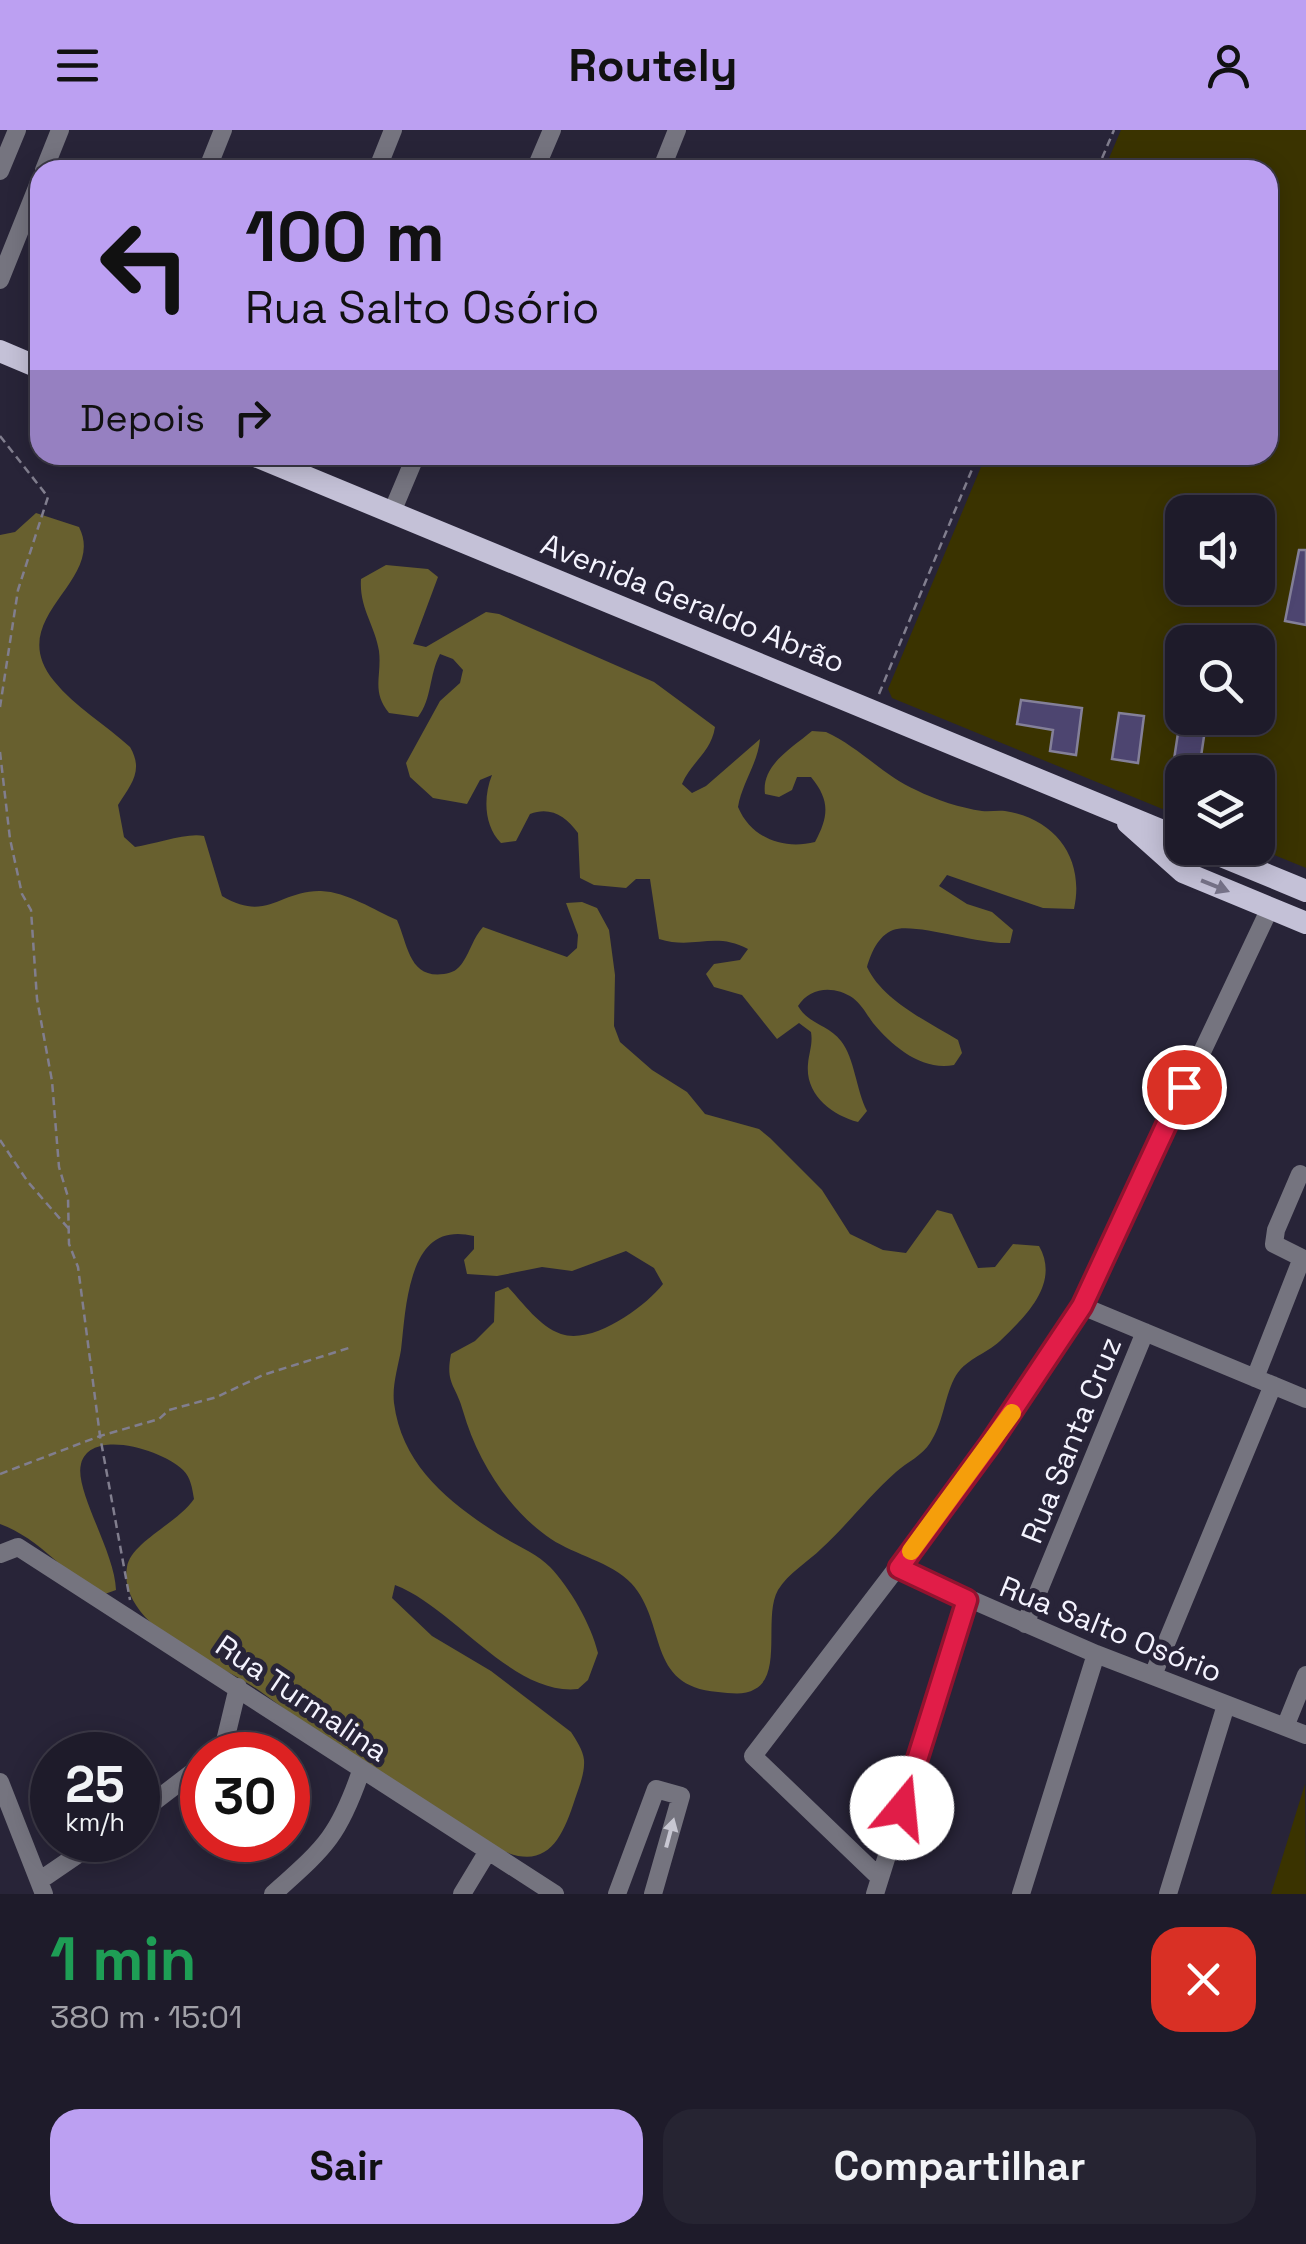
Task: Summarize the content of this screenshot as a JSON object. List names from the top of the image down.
{
  "streets": {
    "main road": ["Avenida Geraldo Abrão"],
    "street": ["Rua Santa Cruz", "Rua Salto Osório", "Rua Turmalina"]
  },
  "crossings": [
    ["Rua Santa Cruz", "Rua Salto Osório"]
  ],
  "page": {
    "header": "Routely",
    "turn": ["100 m", "Rua Salto Osório"],
    "then": "Depois",
    "speed": "25 km/h",
    "limit": "30",
    "heading": ["1 min", "380 m · 15:01"],
    "buttons": ["Sair", "Compartilhar"]
  }
}
